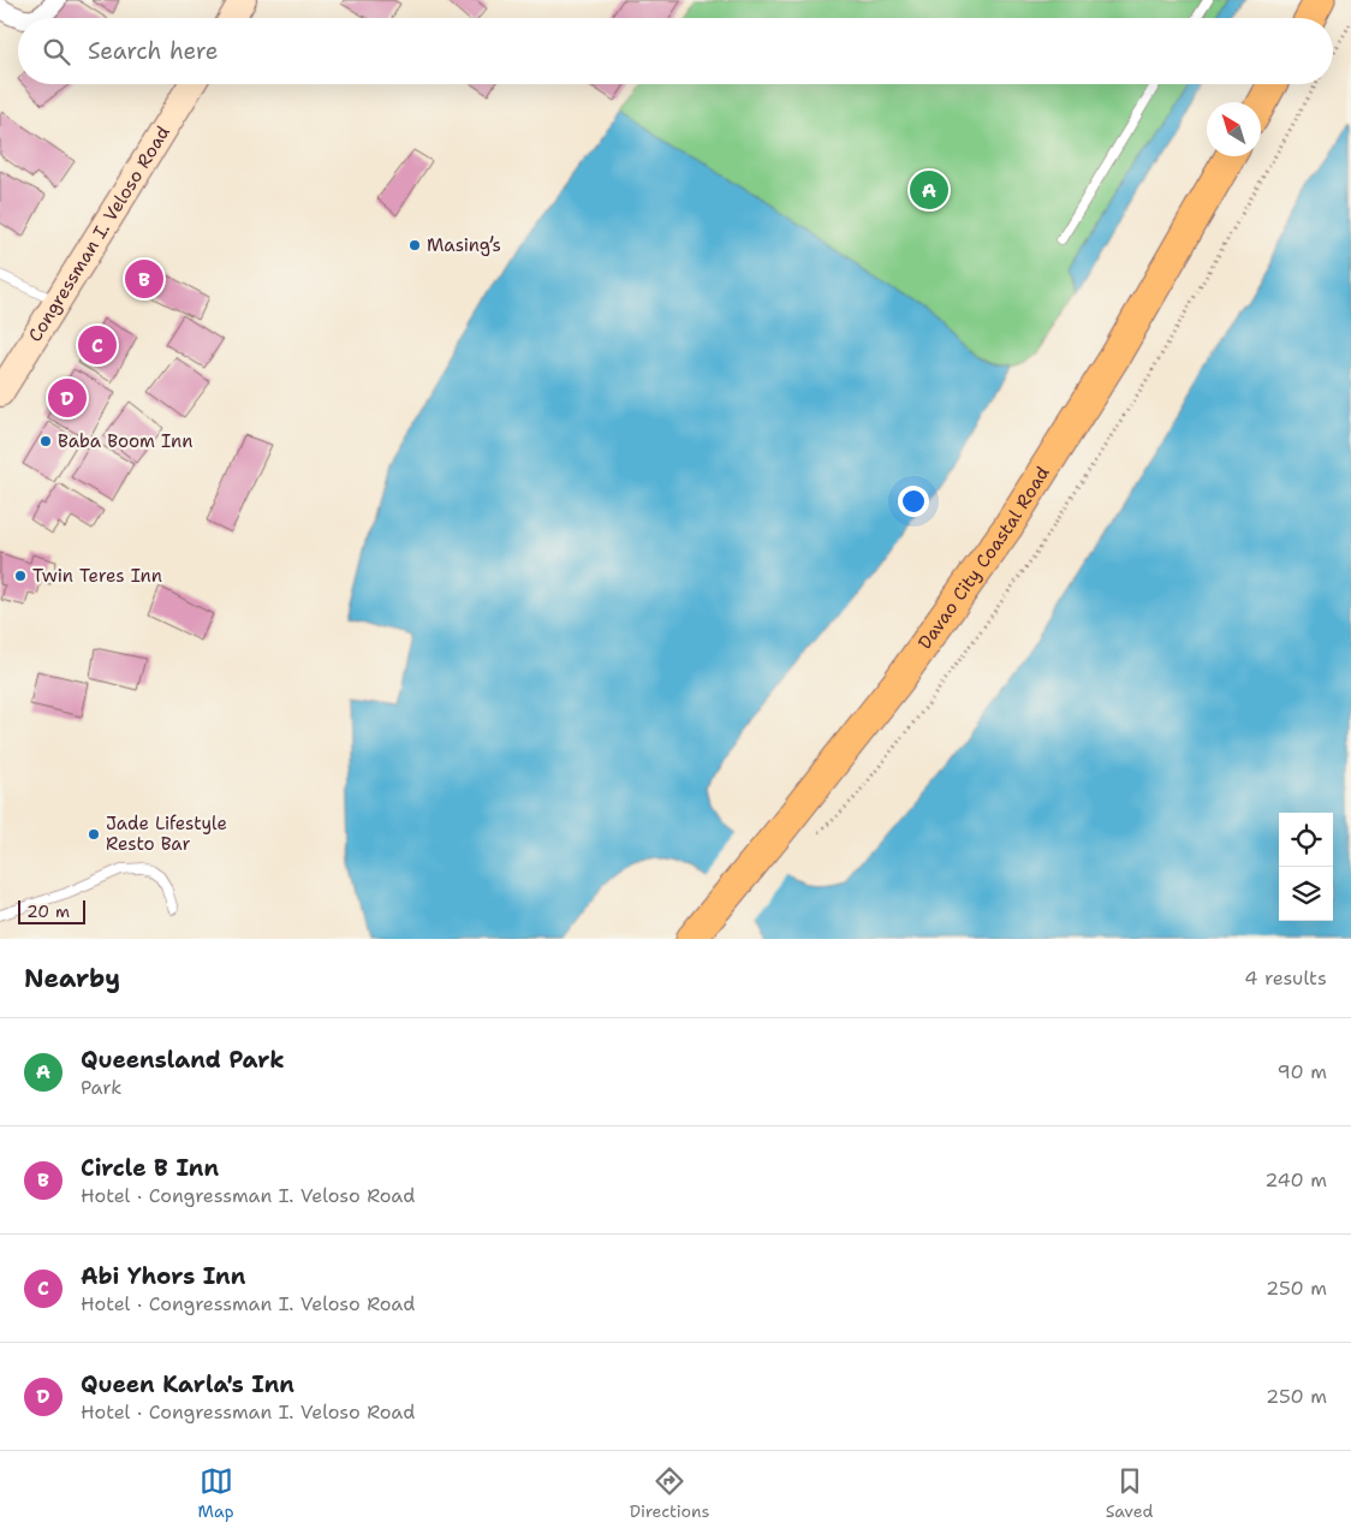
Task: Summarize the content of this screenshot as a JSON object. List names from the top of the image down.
{
  "streets": {
    "main road": ["Congressman I. Veloso Road", "Davao City Coastal Road"]
  },
  "places": [
    "Masing’s",
    "Baba Boom Inn",
    "Twin Teres Inn",
    "Jade Lifestyle Resto Bar"
  ],
  "scale_bar": "20 m",
  "north": "top left",
  "page": {
    "search": "Search here",
    "pins": [
      "A",
      "B",
      "C",
      "D"
    ],
    "scale": "20 m",
    "heading": ["Nearby", "4 results"],
    "list": [
      {
        "mark": "A",
        "name": "Queensland Park",
        "note": "Park",
        "value": "90 m"
      },
      {
        "mark": "B",
        "name": "Circle B Inn",
        "note": "Hotel · Congressman I. Veloso Road",
        "value": "240 m"
      },
      {
        "mark": "C",
        "name": "Abi Yhors Inn",
        "note": "Hotel · Congressman I. Veloso Road",
        "value": "250 m"
      },
      {
        "mark": "D",
        "name": "Queen Karla's Inn",
        "note": "Hotel · Congressman I. Veloso Road",
        "value": "250 m"
      }
    ],
    "nav": ["Map", "Directions", "Saved"]
  }
}
